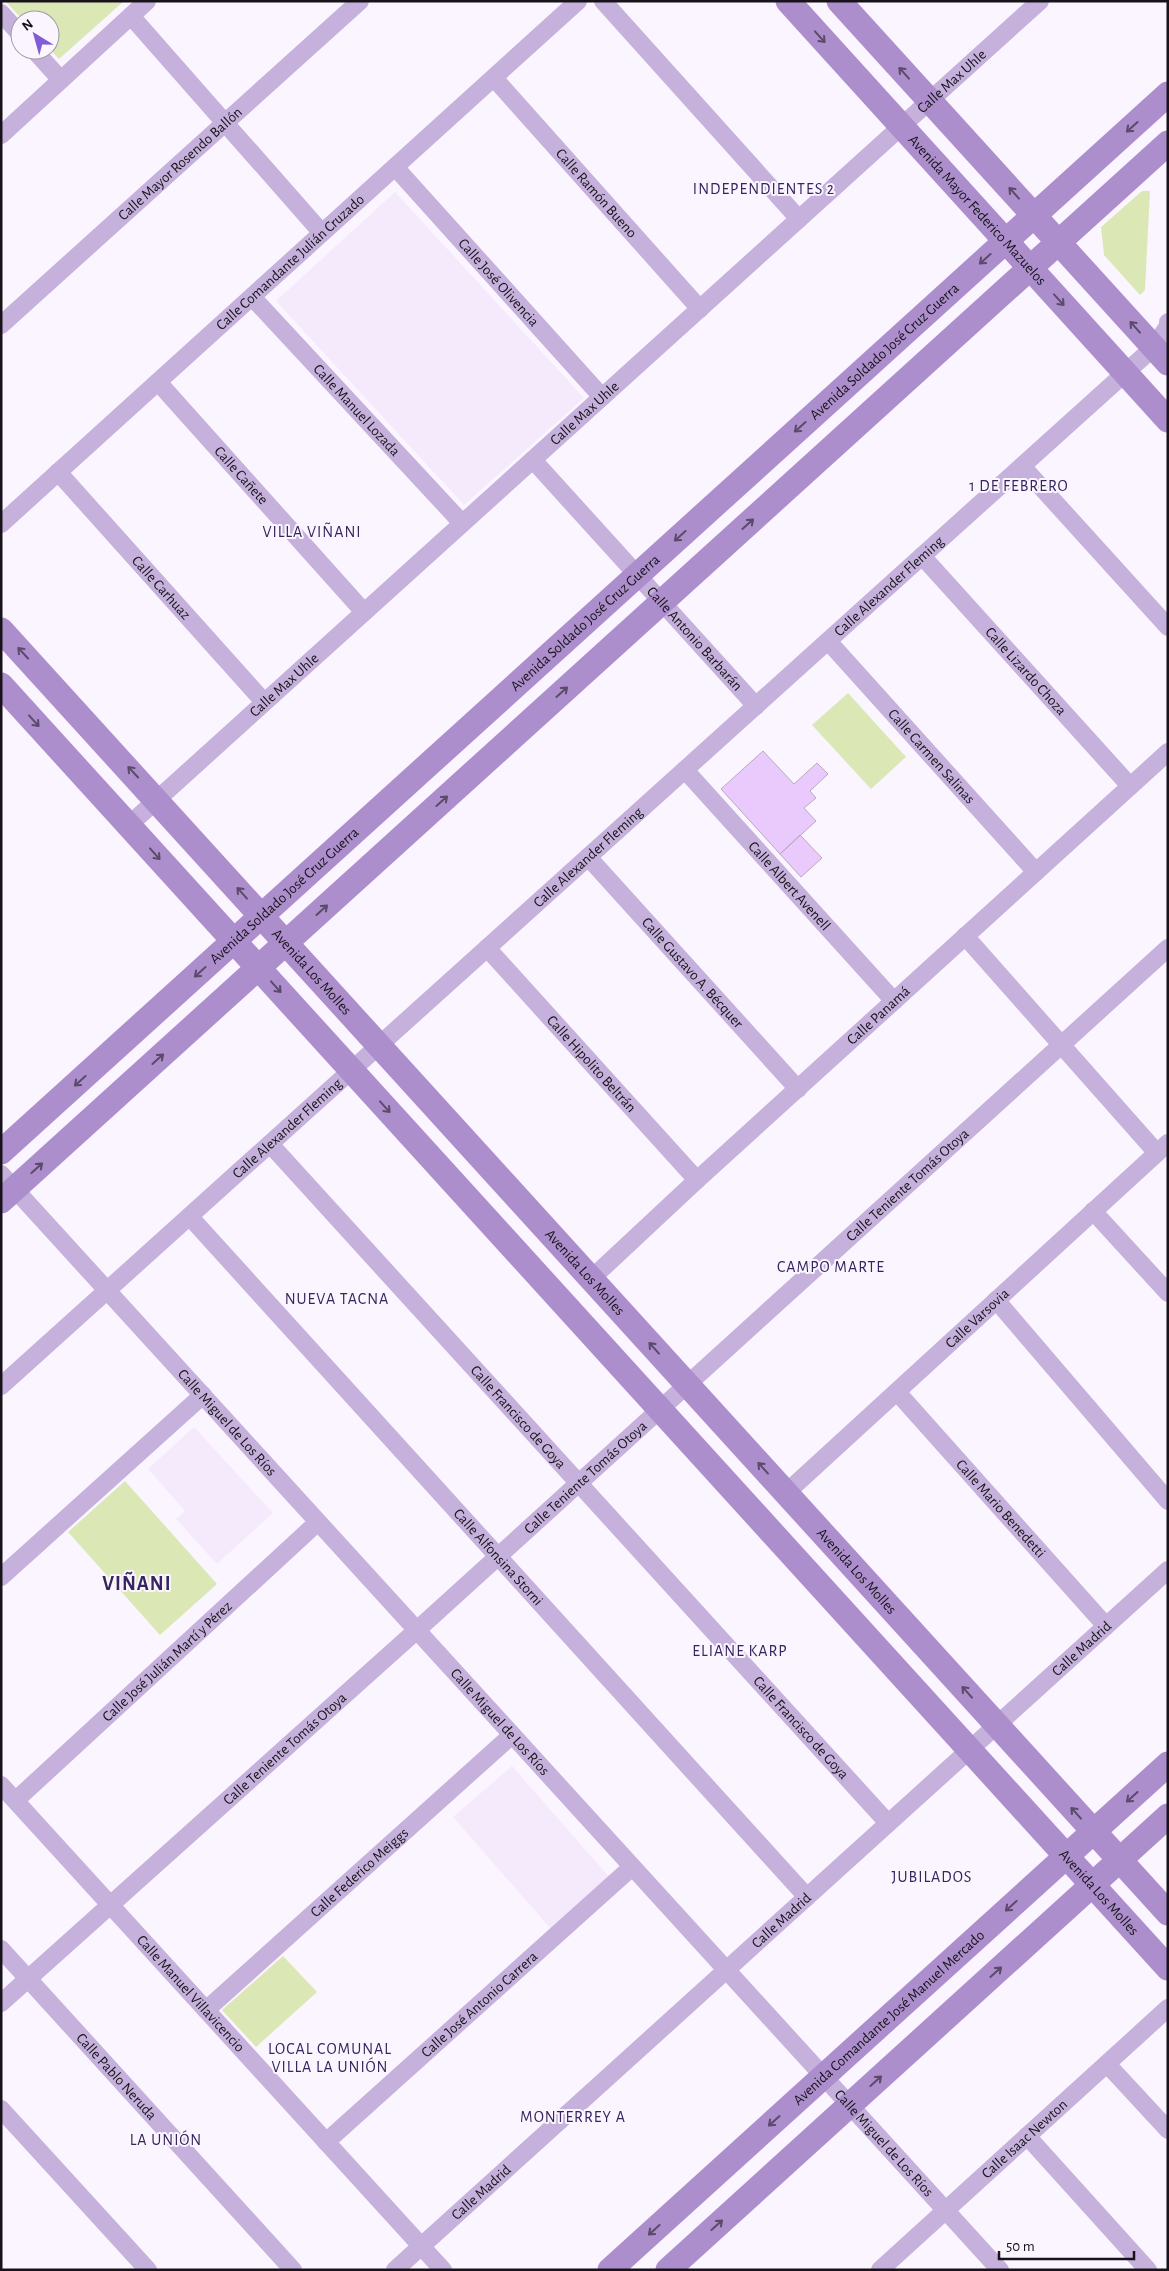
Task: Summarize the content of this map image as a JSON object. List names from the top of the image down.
{
  "streets": {
    "street": [
      "Calle Max Uhle",
      "Calle Mayor Rosendo Ballón",
      "Calle Ramón Bueno",
      "Avenida Mayor Federico Mazuelos",
      "Calle Comandante Julián Cruzado",
      "Calle José Olivencia",
      "Avenida Soldado José Cruz Guerra",
      "Calle Manuel Lozada",
      "Calle Cañete",
      "Calle Alexander Fleming",
      "Calle Carhuaz",
      "Calle Antonio Barbarán",
      "Calle Lizardo Choza",
      "Calle Carmen Salinas",
      "Calle Albert Avenell",
      "Avenida Los Molles",
      "Calle Gustavo A. Bécquer",
      "Calle Panamá",
      "Calle Hipolito Beltrán",
      "Calle Teniente Tomás Otoya",
      "Calle Varsovia",
      "Calle Francisco de Goya",
      "Calle Miguel de Los Ríos",
      "Calle Mario Benedetti",
      "Calle Alfonsina Storni",
      "Calle Madrid",
      "Calle José Julián Martí y Pérez",
      "Calle Federico Meiggs",
      "Calle Manuel Villavicencio",
      "Calle José Antonio Carrera",
      "Avenida Comandante José Manuel Mercado",
      "Calle Pablo Neruda",
      "Calle Isaac Newton"
    ]
  },
  "crossings": [
    ["Calle Max Uhle", "Calle Ramón Bueno"],
    ["Calle Max Uhle", "Avenida Mayor Federico Mazuelos"],
    ["Calle Max Uhle", "Calle José Olivencia"],
    ["Calle Max Uhle", "Calle Manuel Lozada"],
    ["Calle Max Uhle", "Calle Cañete"],
    ["Calle Max Uhle", "Calle Carhuaz"],
    ["Calle Max Uhle", "Calle Antonio Barbarán"],
    ["Calle Max Uhle", "Avenida Los Molles"],
    ["Calle Ramón Bueno", "Calle Comandante Julián Cruzado"],
    ["Avenida Mayor Federico Mazuelos", "Avenida Soldado José Cruz Guerra"],
    ["Avenida Mayor Federico Mazuelos", "Calle Alexander Fleming"],
    ["Calle Comandante Julián Cruzado", "Calle José Olivencia"],
    ["Calle Comandante Julián Cruzado", "Calle Manuel Lozada"],
    ["Calle Comandante Julián Cruzado", "Calle Cañete"],
    ["Calle Comandante Julián Cruzado", "Calle Carhuaz"],
    ["Avenida Soldado José Cruz Guerra", "Calle Antonio Barbarán"],
    ["Avenida Soldado José Cruz Guerra", "Avenida Los Molles"],
    ["Calle Alexander Fleming", "Calle Antonio Barbarán"],
    ["Calle Alexander Fleming", "Calle Lizardo Choza"],
    ["Calle Alexander Fleming", "Calle Carmen Salinas"],
    ["Calle Alexander Fleming", "Calle Albert Avenell"],
    ["Calle Alexander Fleming", "Avenida Los Molles"],
    ["Calle Alexander Fleming", "Calle Gustavo A. Bécquer"],
    ["Calle Alexander Fleming", "Calle Hipolito Beltrán"],
    ["Calle Alexander Fleming", "Calle Francisco de Goya"],
    ["Calle Alexander Fleming", "Calle Miguel de Los Ríos"],
    ["Calle Alexander Fleming", "Calle Alfonsina Storni"],
    ["Calle Lizardo Choza", "Calle Panamá"],
    ["Calle Carmen Salinas", "Calle Panamá"],
    ["Calle Albert Avenell", "Calle Panamá"],
    ["Avenida Los Molles", "Calle Panamá"],
    ["Avenida Los Molles", "Calle Teniente Tomás Otoya"],
    ["Avenida Los Molles", "Calle Varsovia"],
    ["Avenida Los Molles", "Calle Madrid"],
    ["Avenida Los Molles", "Avenida Comandante José Manuel Mercado"],
    ["Calle Gustavo A. Bécquer", "Calle Panamá"],
    ["Calle Panamá", "Calle Hipolito Beltrán"],
    ["Calle Teniente Tomás Otoya", "Calle Francisco de Goya"],
    ["Calle Teniente Tomás Otoya", "Calle Miguel de Los Ríos"],
    ["Calle Teniente Tomás Otoya", "Calle Alfonsina Storni"],
    ["Calle Teniente Tomás Otoya", "Calle Manuel Villavicencio"],
    ["Calle Teniente Tomás Otoya", "Calle Pablo Neruda"],
    ["Calle Varsovia", "Calle Mario Benedetti"],
    ["Calle Francisco de Goya", "Calle Madrid"],
    ["Calle Miguel de Los Ríos", "Calle Madrid"],
    ["Calle Miguel de Los Ríos", "Calle José Julián Martí y Pérez"],
    ["Calle Miguel de Los Ríos", "Calle Federico Meiggs"],
    ["Calle Miguel de Los Ríos", "Calle José Antonio Carrera"],
    ["Calle Miguel de Los Ríos", "Avenida Comandante José Manuel Mercado"],
    ["Calle Miguel de Los Ríos", "Calle Isaac Newton"],
    ["Calle Mario Benedetti", "Calle Madrid"],
    ["Calle Alfonsina Storni", "Calle Madrid"],
    ["Calle Madrid", "Calle Manuel Villavicencio"],
    ["Calle José Julián Martí y Pérez", "Calle Manuel Villavicencio"],
    ["Calle Federico Meiggs", "Calle Manuel Villavicencio"],
    ["Calle Manuel Villavicencio", "Calle José Antonio Carrera"]
  ],
  "districts": [
    "INDEPENDIENTES 2",
    "1 DE FEBRERO",
    "VILLA VIÑANI",
    "CAMPO MARTE",
    "NUEVA TACNA",
    "VIÑANI",
    "ELIANE KARP",
    "JUBILADOS",
    "LOCAL COMUNAL VILLA LA UNIÓN",
    "MONTERREY A",
    "LA UNIÓN"
  ],
  "scale_bar": "50 m",
  "north": "top left"
}
